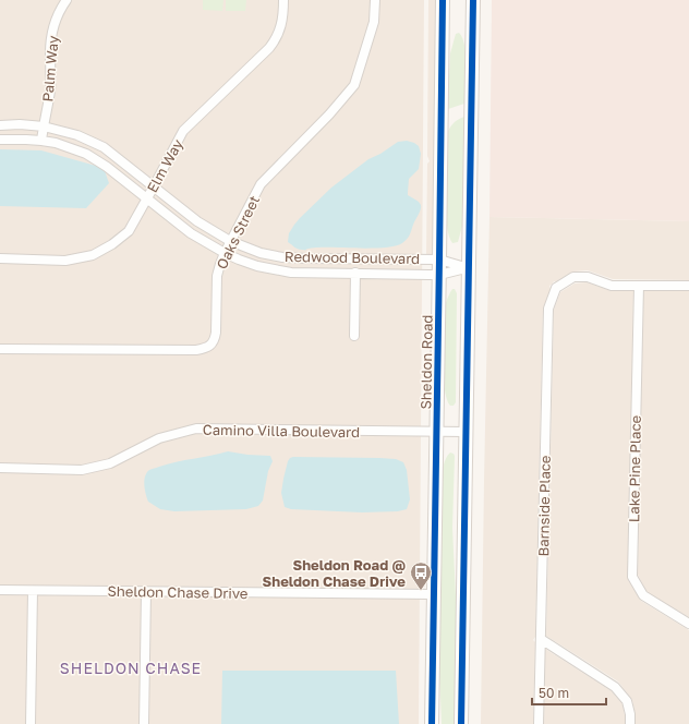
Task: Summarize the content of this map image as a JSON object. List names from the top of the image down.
{
  "streets": {
    "main road": ["Sheldon Road"],
    "street": [
      "Palm Way",
      "Elm Way",
      "Oaks Street",
      "Redwood Boulevard",
      "Camino Villa Boulevard",
      "Lake Pine Place",
      "Barnside Place",
      "Sheldon Chase Drive"
    ]
  },
  "crossings": [
    ["Palm Way", "Redwood Boulevard"],
    ["Elm Way", "Redwood Boulevard"],
    ["Oaks Street", "Redwood Boulevard"],
    ["Redwood Boulevard", "Sheldon Road"],
    ["Sheldon Road", "Camino Villa Boulevard"],
    ["Sheldon Road", "Sheldon Chase Drive"],
    ["Lake Pine Place", "Barnside Place"]
  ],
  "districts": ["SHELDON CHASE"],
  "places": {
    "bus stop": ["Sheldon Road @ Sheldon Chase Drive"]
  },
  "scale_bar": "50 m"
}
